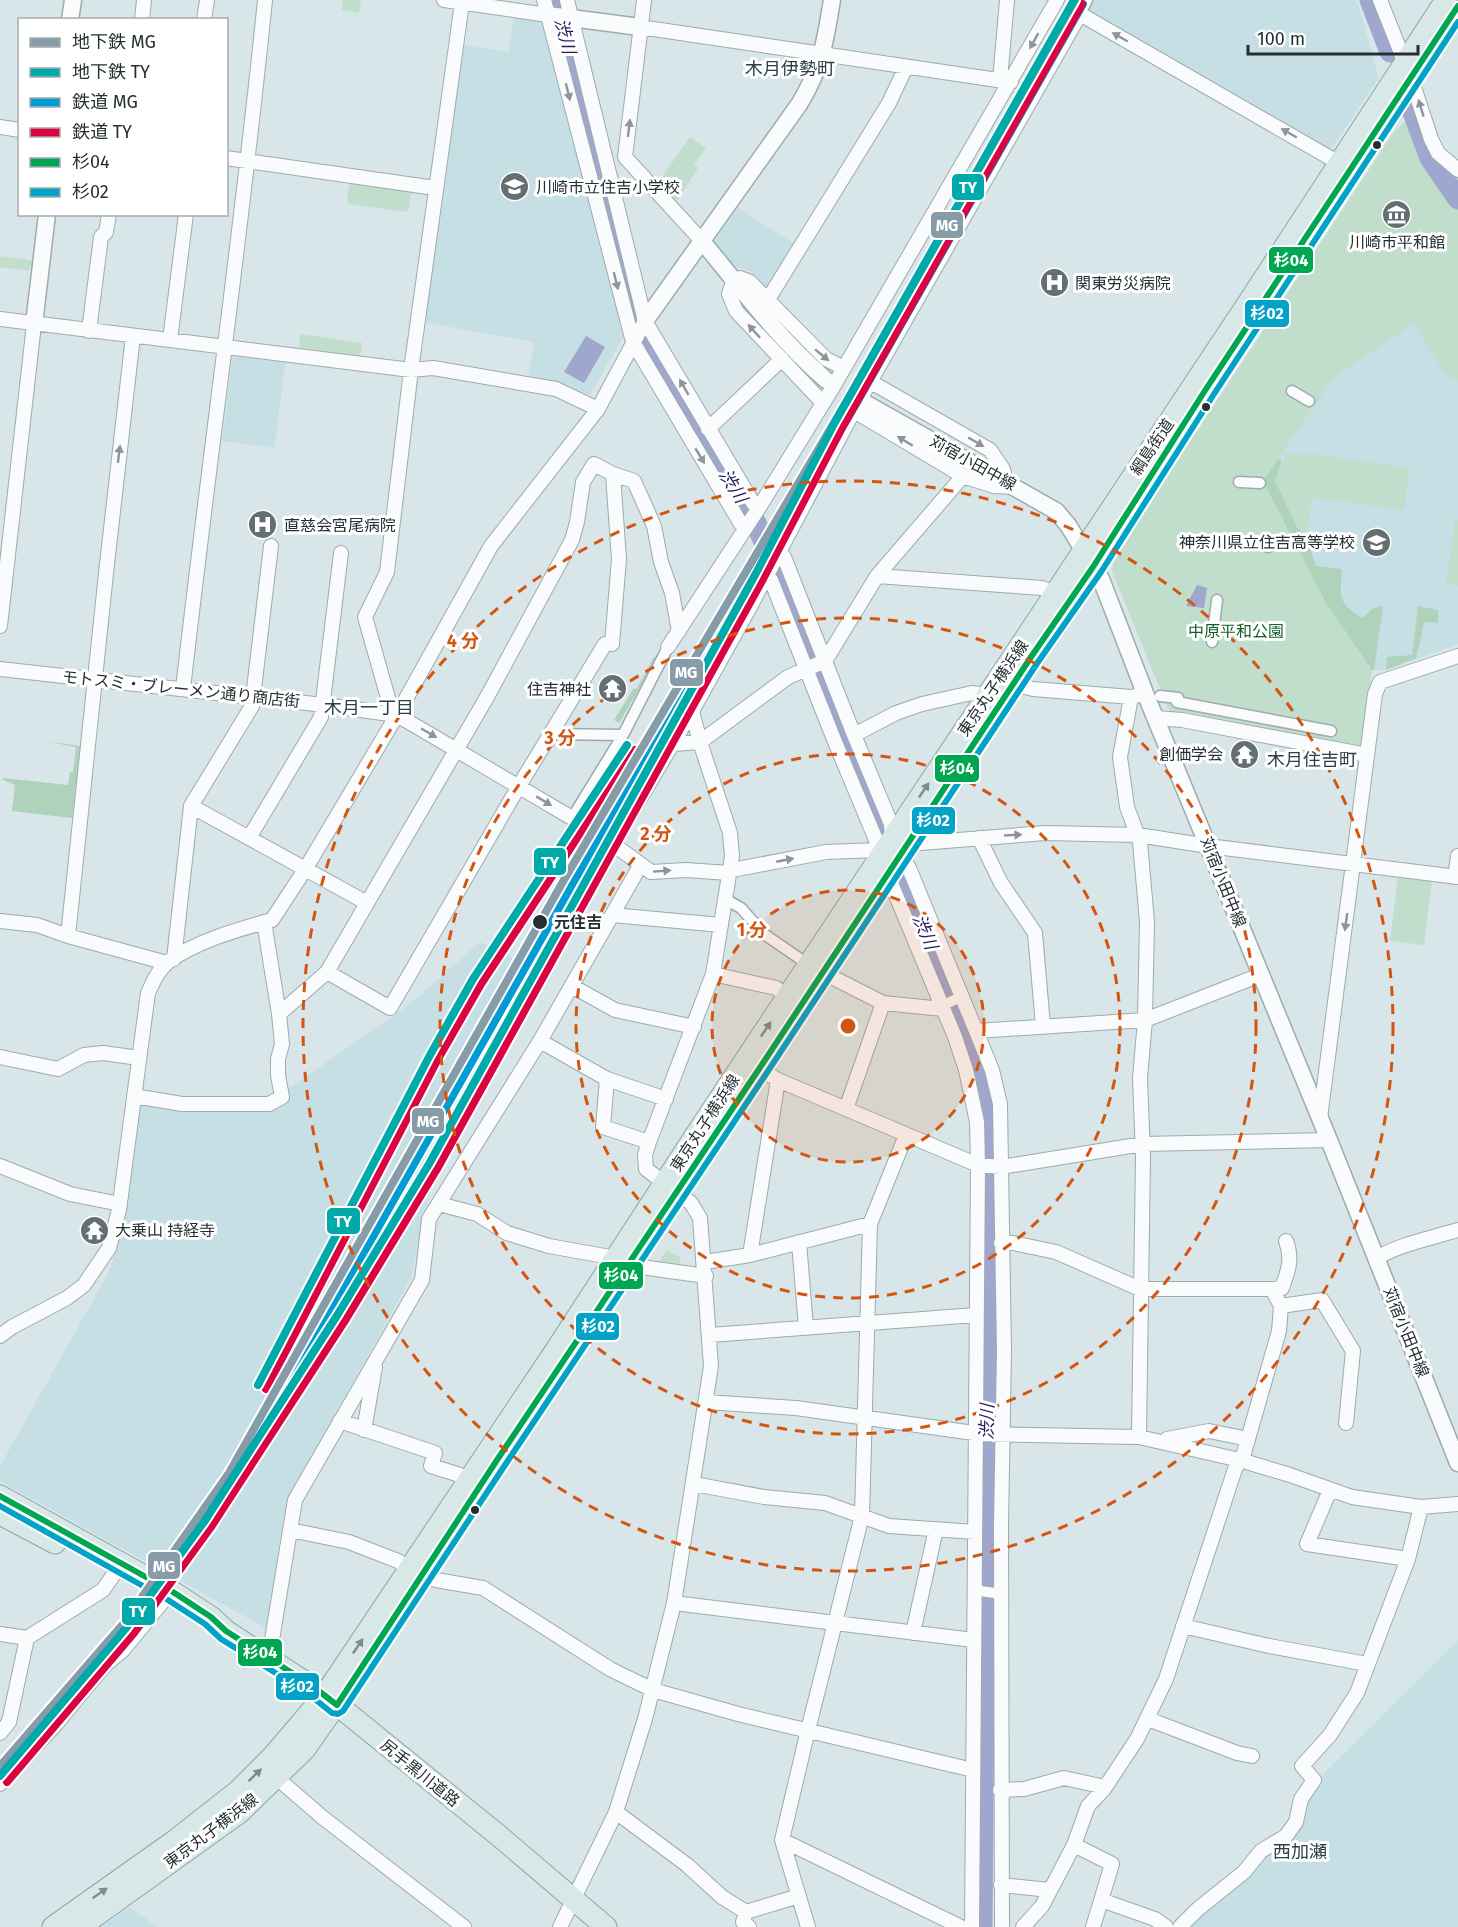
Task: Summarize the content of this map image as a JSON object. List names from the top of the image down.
{
  "streets": {
    "main road": ["綱島街道", "東京丸子横浜線", "尻手黒川道路"],
    "street": ["苅宿小田中線", "モトスミ・ブレーメン通り商店街"]
  },
  "crossings": [
    ["綱島街道", "苅宿小田中線"],
    ["綱島街道", "東京丸子横浜線"],
    ["苅宿小田中線", "東京丸子横浜線"],
    ["東京丸子横浜線", "尻手黒川道路"]
  ],
  "districts": [
    "木月伊勢町",
    "木月一丁目",
    "木月住吉町",
    "西加瀬"
  ],
  "water": ["渋川"],
  "parks": ["中原平和公園"],
  "places": {
    "school or university": ["川崎市立住吉小学校", "神奈川県立住吉高等学校"],
    "museum": ["川崎市平和館"],
    "hospital": ["関東労災病院", "直慈会宮尾病院"],
    "temple": ["住吉神社", "創価学会", "大乗山 持経寺"],
    "other": ["元住吉"]
  },
  "lines": [
    "metro line MG",
    "metro line TY",
    "rail line MG",
    "rail line TY",
    "transit line 杉04",
    "transit line 杉02"
  ],
  "legend": [
    "地下鉄 MG",
    "地下鉄 TY",
    "鉄道 MG",
    "鉄道 TY",
    "杉04",
    "杉02"
  ],
  "scale_bar": "100 m",
  "rings": [
    "4 分",
    "3 分",
    "2 分",
    "1 分"
  ]
}
